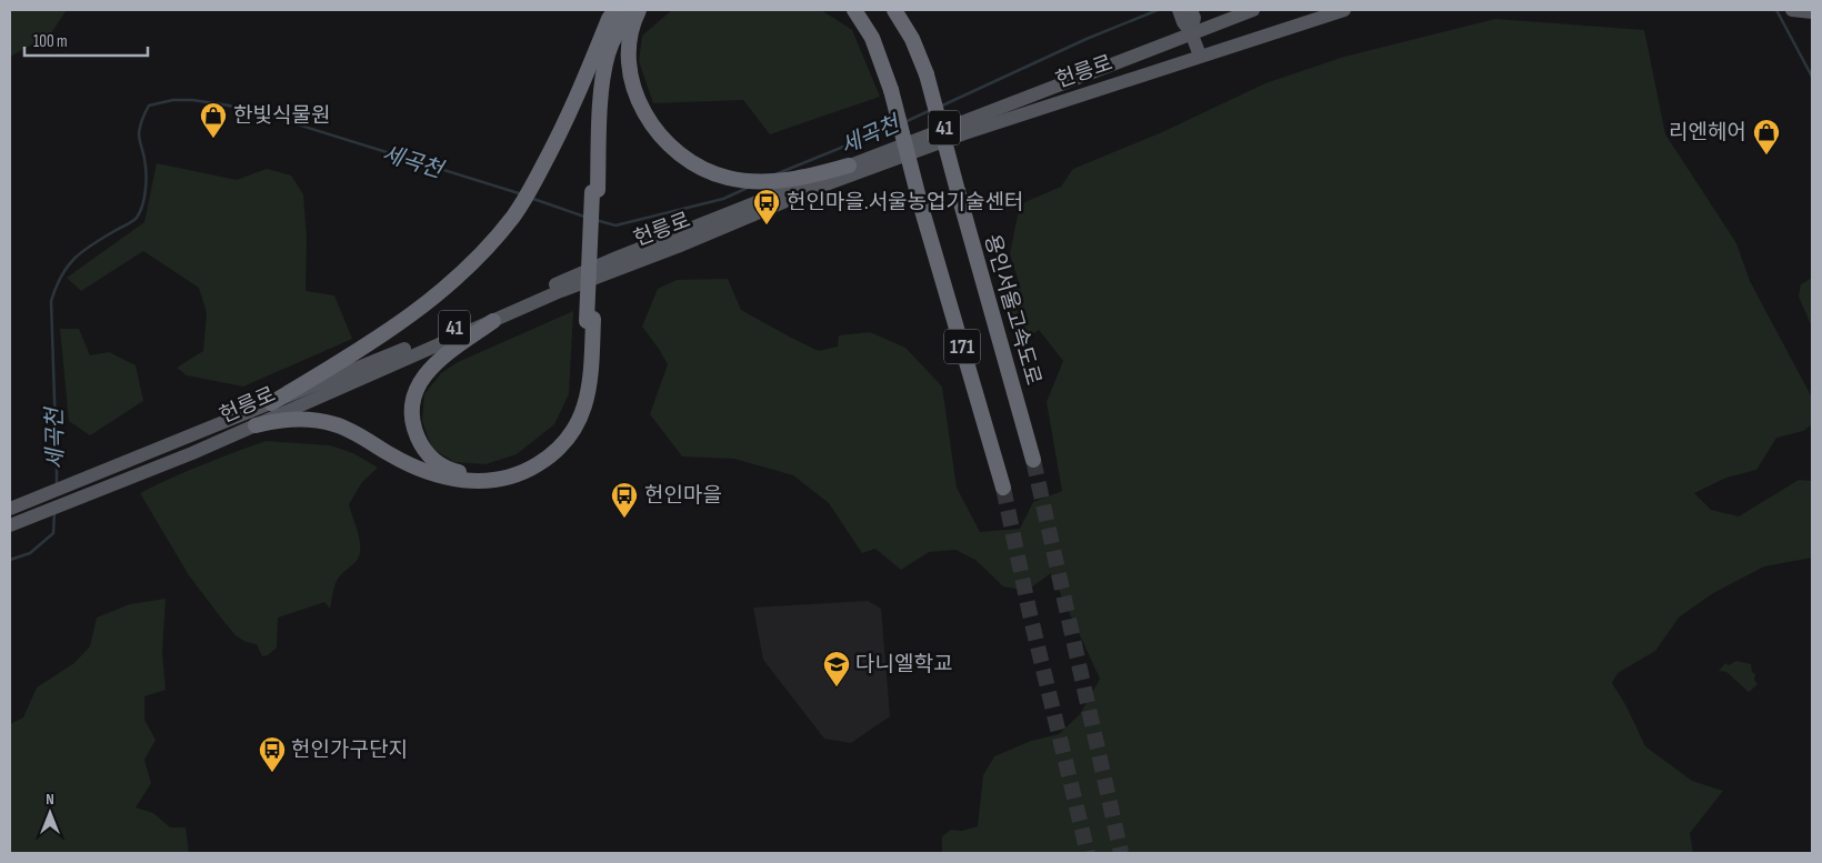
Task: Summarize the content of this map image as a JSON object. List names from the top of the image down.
{
  "streets": {
    "highway": ["용인서울고속도로", "171"],
    "main road": ["헌릉로", "41"]
  },
  "water": ["세곡천"],
  "places": {
    "shop": ["한빛식물원", "리엔헤어"],
    "bus stop": ["헌인마을.서울농업기술센터", "헌인마을", "헌인가구단지"],
    "school or university": ["다니엘학교"]
  },
  "scale_bar": "100 m",
  "north": "top"
}
